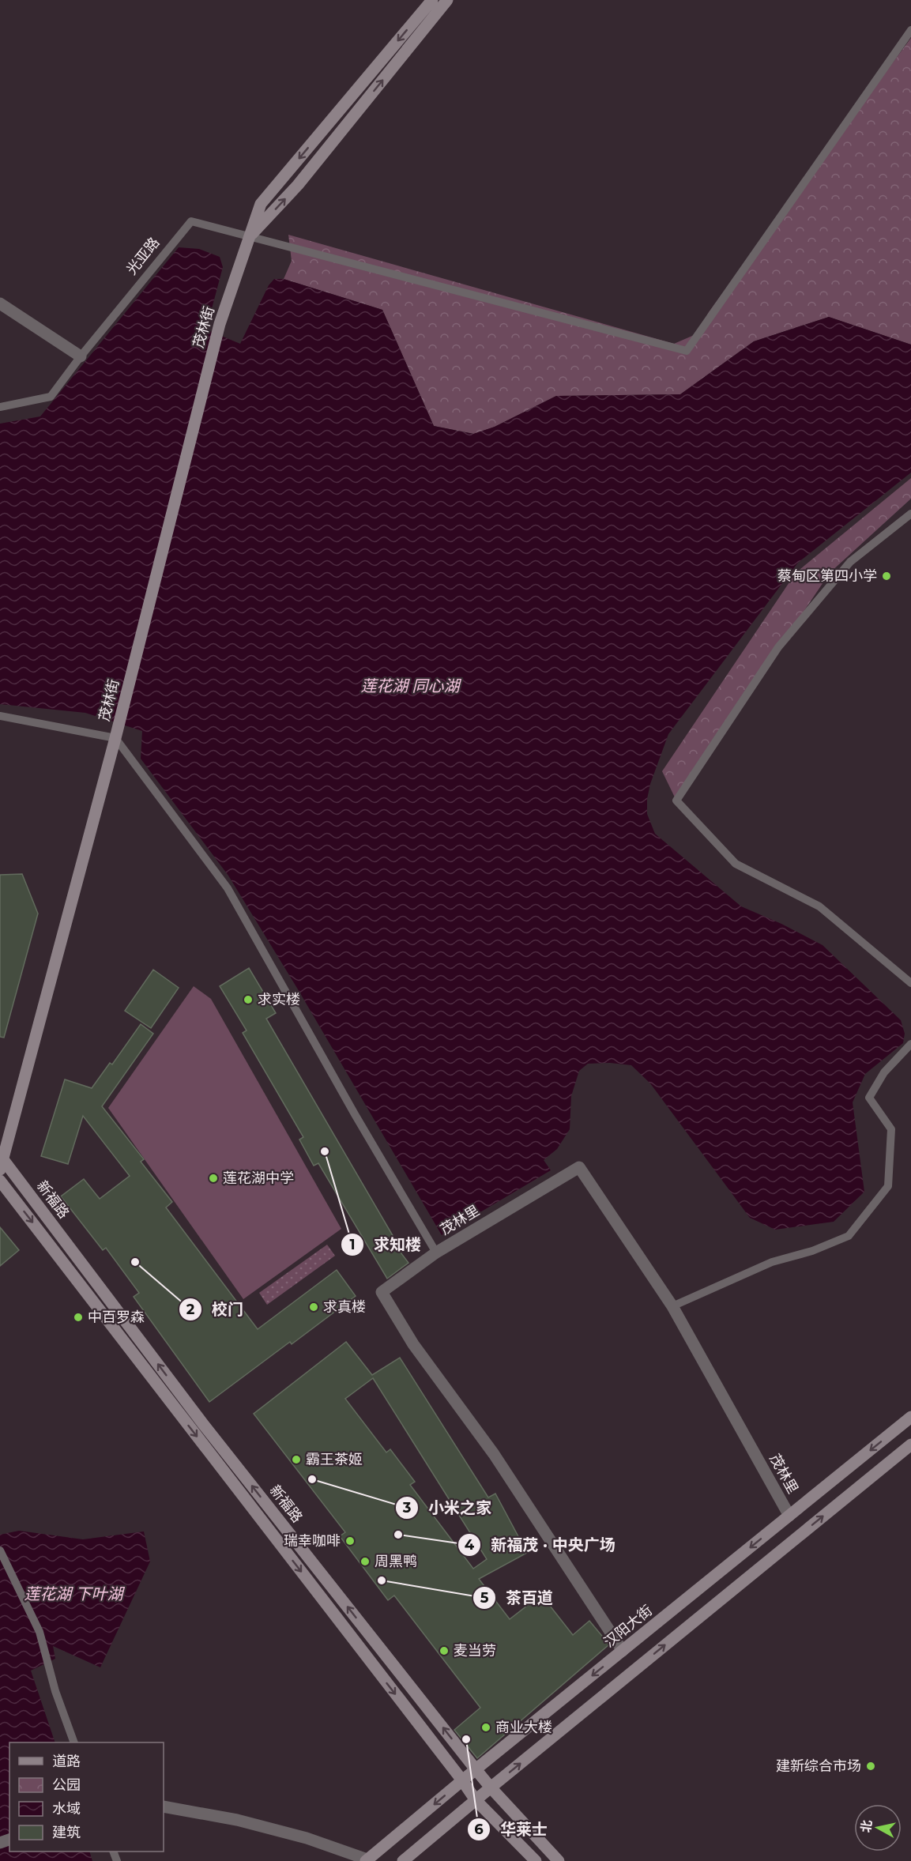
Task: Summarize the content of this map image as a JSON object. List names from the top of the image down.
{
  "streets": {
    "street": [
      "茂林街",
      "新福路",
      "茂林里",
      "汉阳大街"
    ],
    "lane": ["光亚路"]
  },
  "crossings": [
    ["光亚路", "茂林街"],
    ["茂林街", "新福路"],
    ["新福路", "汉阳大街"],
    ["茂林里", "汉阳大街"]
  ],
  "water": ["莲花湖 同心湖", "莲花湖 下叶湖"],
  "places": [
    "蔡甸区第四小学",
    "求实楼",
    "求知楼",
    "莲花湖中学",
    "校门",
    "求真楼",
    "中百罗森",
    "霸王茶姬",
    "小米之家",
    "新福茂 · 中央广场",
    "瑞幸咖啡",
    "周黑鸭",
    "茶百道",
    "麦当劳",
    "商业大楼",
    "华莱士",
    "建新综合市场"
  ],
  "legend": [
    "道路",
    "公园",
    "水域",
    "建筑"
  ],
  "north": "left"
}
